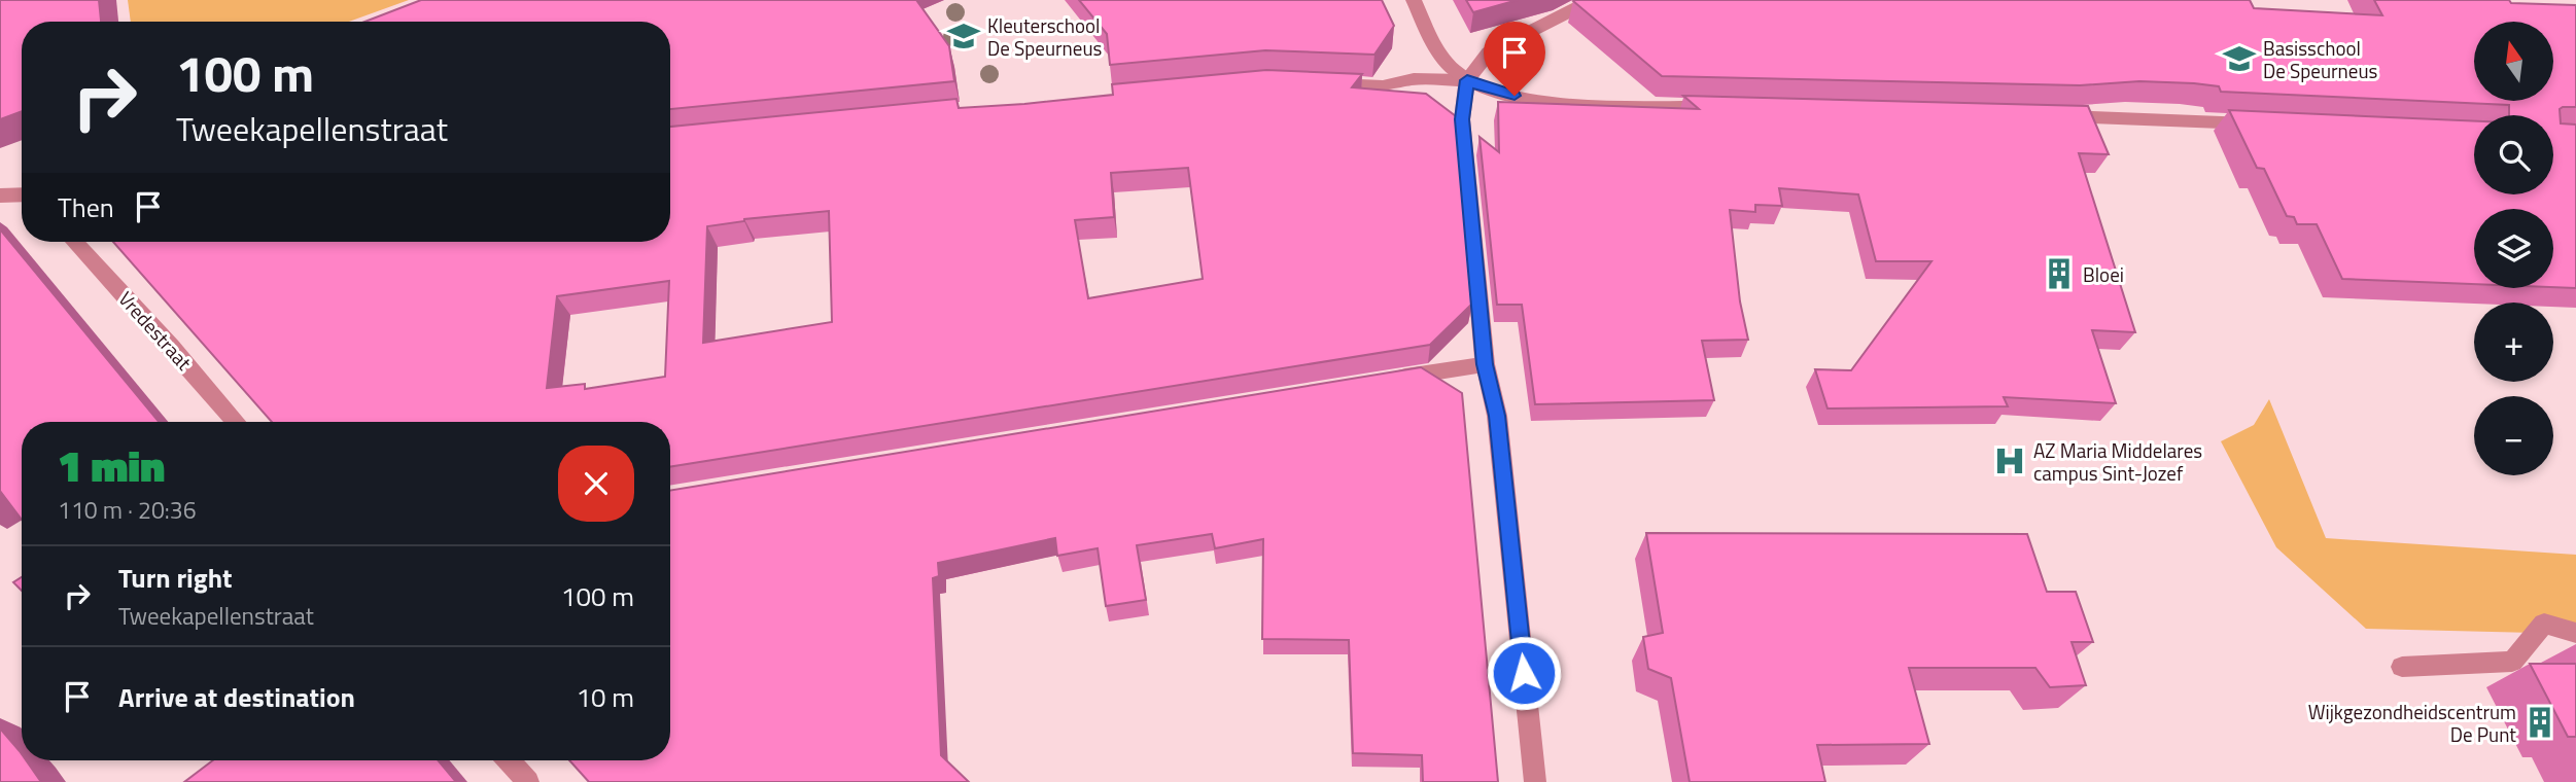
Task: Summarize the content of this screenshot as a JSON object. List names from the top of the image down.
{
  "streets": {
    "street": ["Vredestraat"]
  },
  "places": {
    "school or university": ["Kleuterschool De Speurneus", "Basisschool De Speurneus"],
    "building": ["Bloei", "Wijkgezondheidscentrum De Punt"],
    "hospital": ["AZ Maria Middelares campus Sint-Jozef"]
  },
  "north": "top",
  "page": {
    "map_buttons": ["+", "−"],
    "turn": ["100 m", "Tweekapellenstraat"],
    "then": "Then",
    "heading": ["1 min", "110 m · 20:36"],
    "list": [
      {
        "name": "Turn right",
        "note": "Tweekapellenstraat",
        "value": "100 m"
      },
      {
        "name": "Arrive at destination",
        "value": "10 m"
      }
    ]
  }
}
